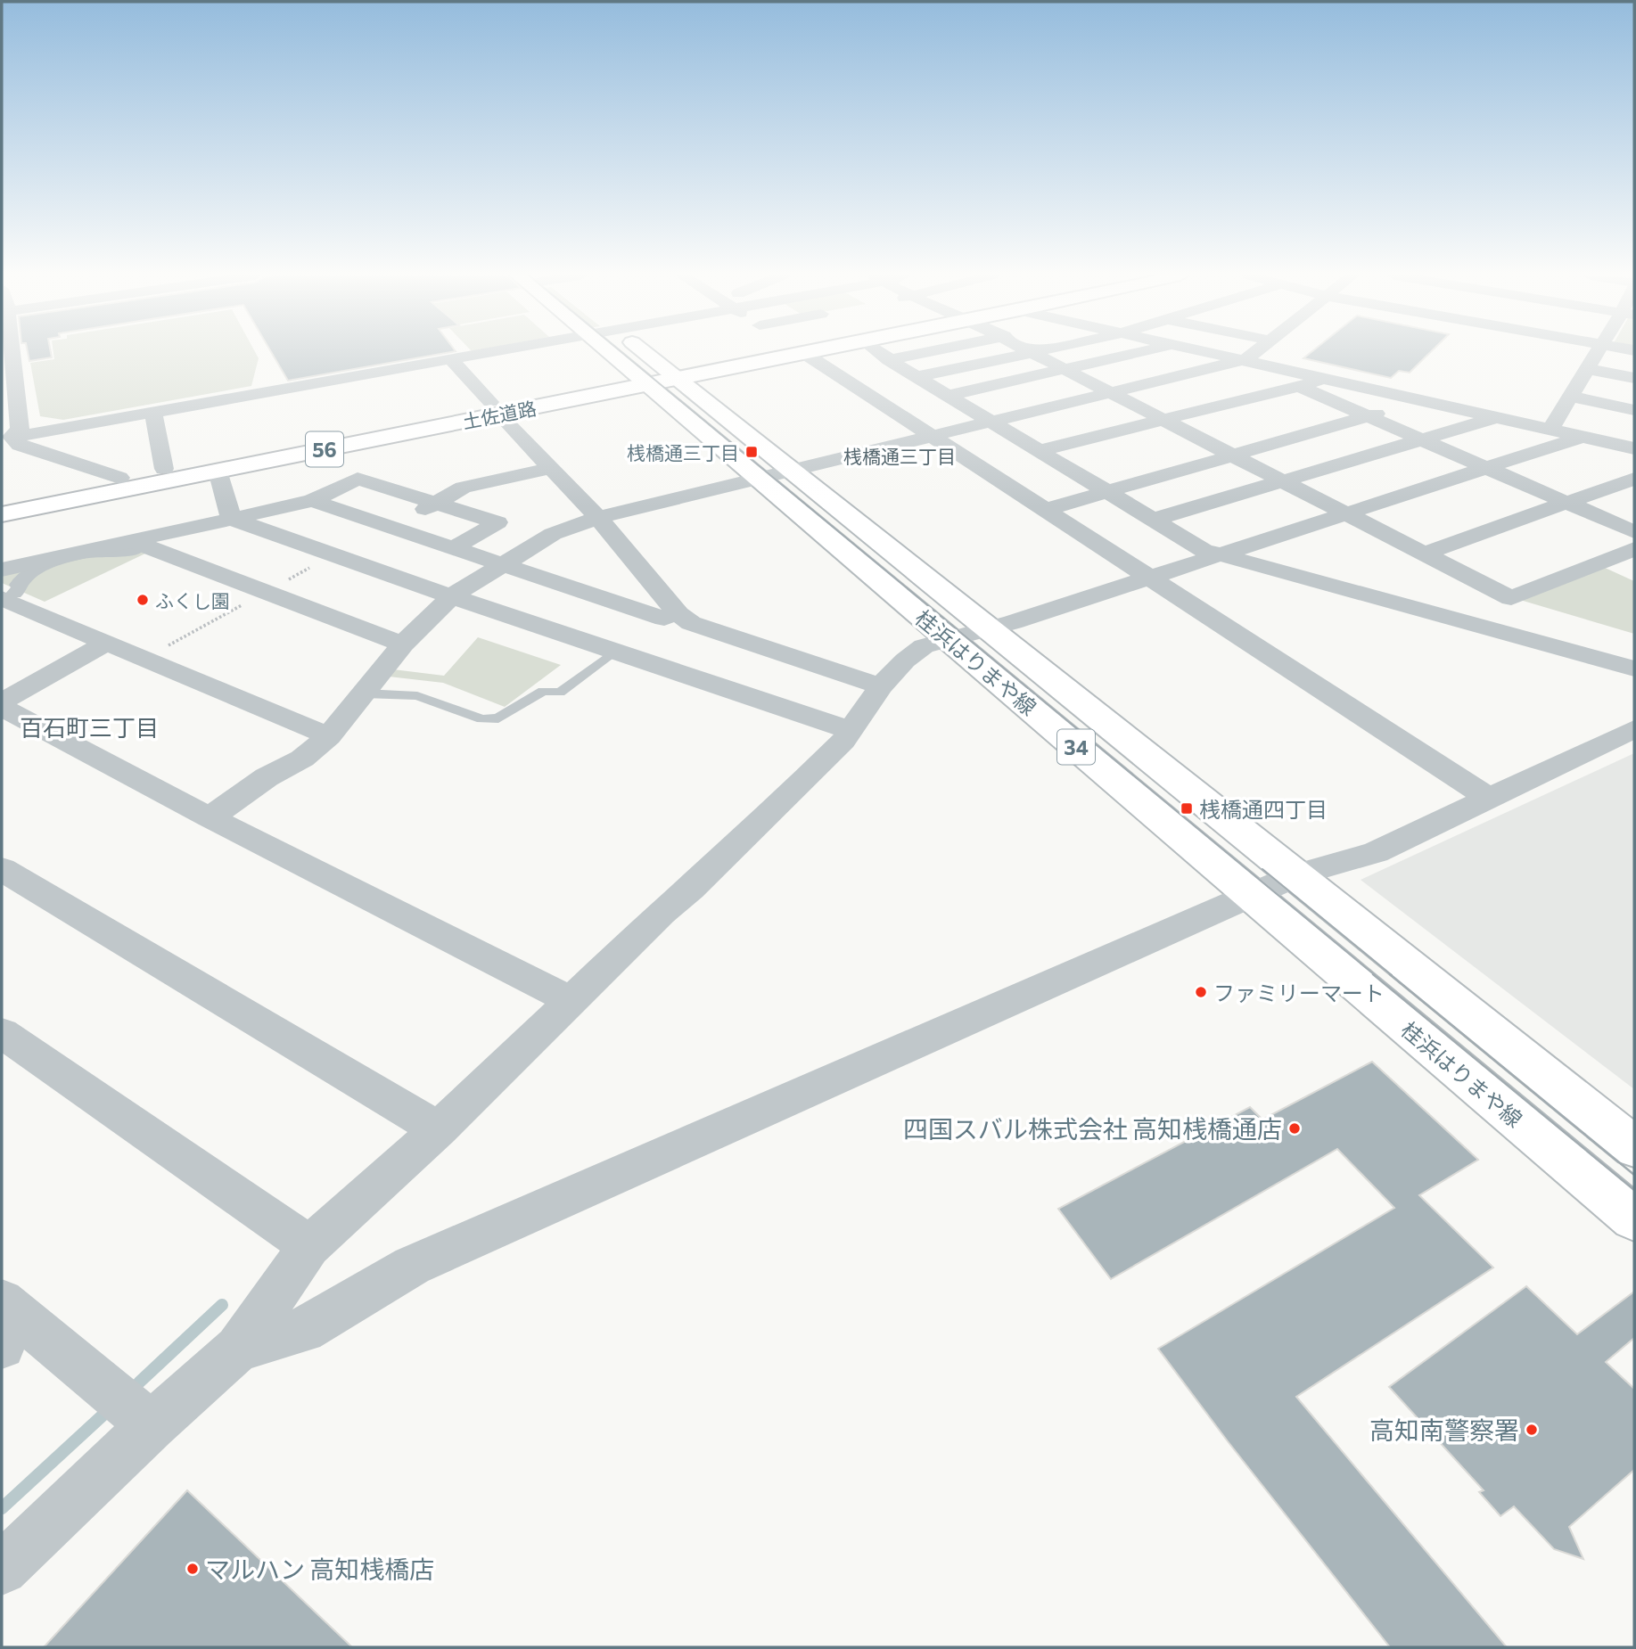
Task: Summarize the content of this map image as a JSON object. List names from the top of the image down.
{
  "streets": {
    "main road": [
      "土佐道路",
      "56",
      "桂浜はりまや線",
      "34"
    ]
  },
  "crossings": [
    ["土佐道路", "桂浜はりまや線"]
  ],
  "districts": ["桟橋通三丁目", "百石町三丁目"],
  "places": {
    "transit": ["桟橋通三丁目", "桟橋通四丁目"],
    "other": [
      "ふくし園",
      "ファミリーマート",
      "四国スバル株式会社 高知桟橋通店",
      "高知南警察署",
      "マルハン 高知桟橋店"
    ]
  }
}
